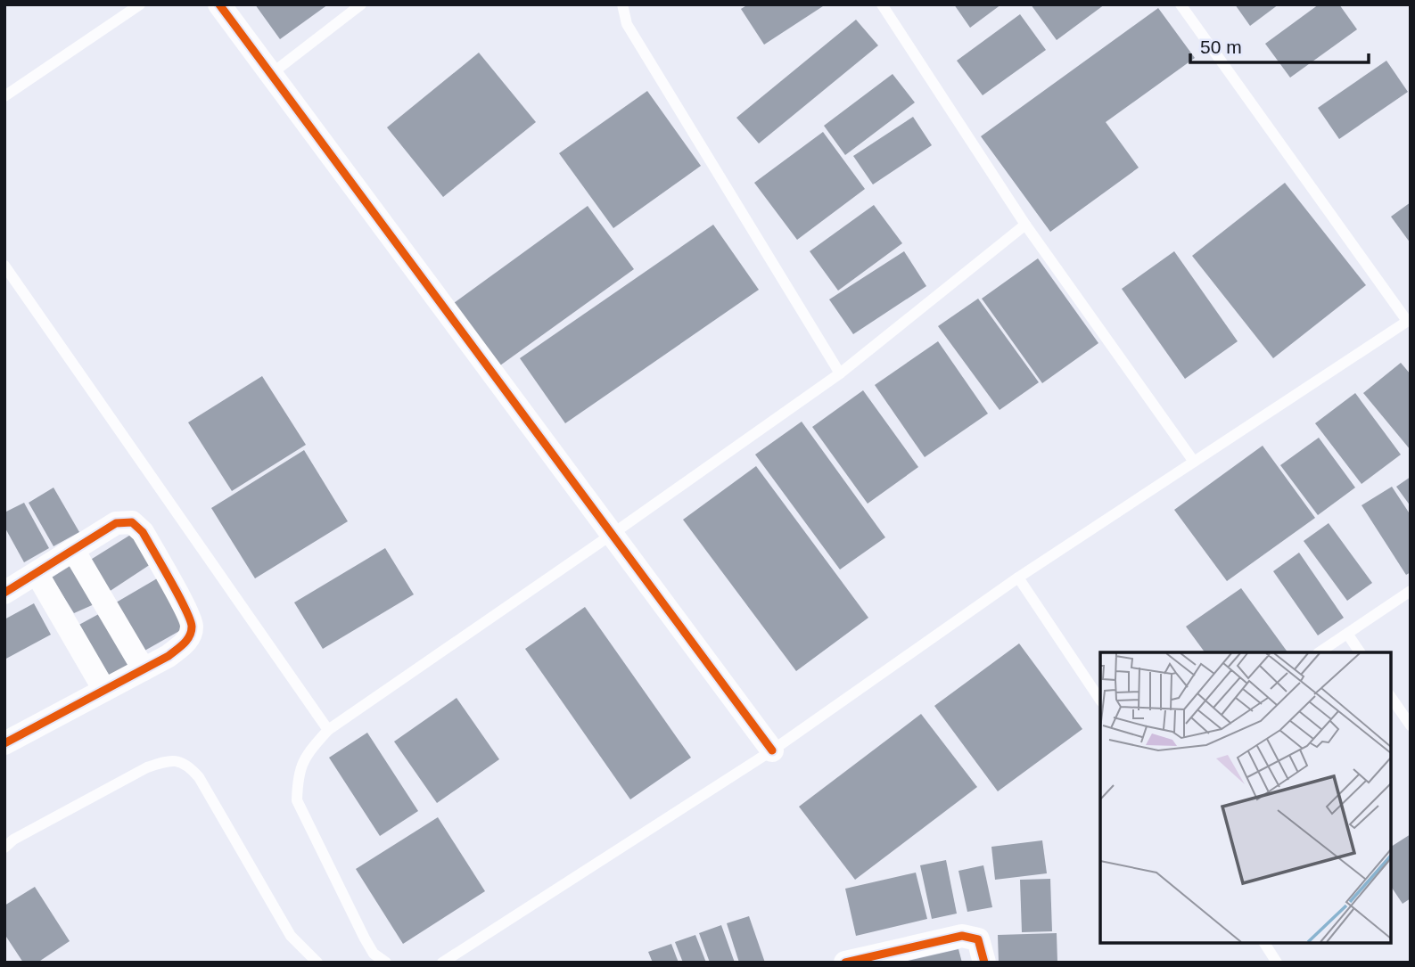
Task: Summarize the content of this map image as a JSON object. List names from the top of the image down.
{
  "scale_bar": "50 m"
}
